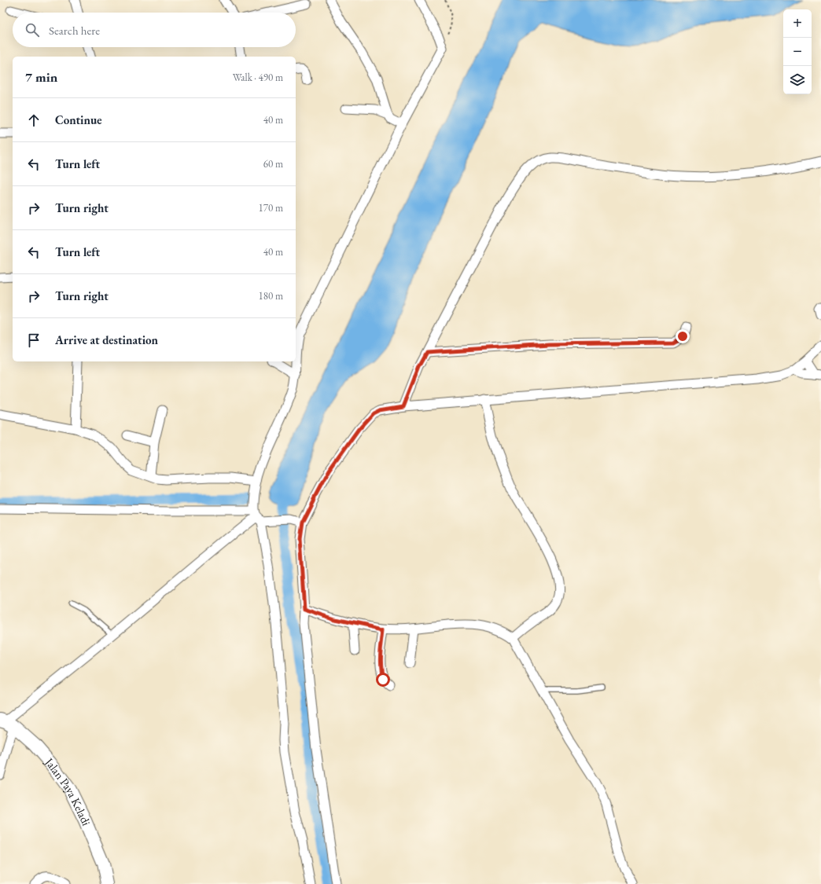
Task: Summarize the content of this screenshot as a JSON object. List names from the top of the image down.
{
  "streets": {
    "main road": ["Jalan Paya Keladi"]
  },
  "page": {
    "map_buttons": ["+", "−"],
    "search": "Search here",
    "heading": ["7 min", "Walk · 490 m"],
    "list": [
      ["Continue", "40 m"],
      ["Turn left", "60 m"],
      ["Turn right", "170 m"],
      ["Turn left", "40 m"],
      ["Turn right", "180 m"],
      "Arrive at destination"
    ]
  }
}
